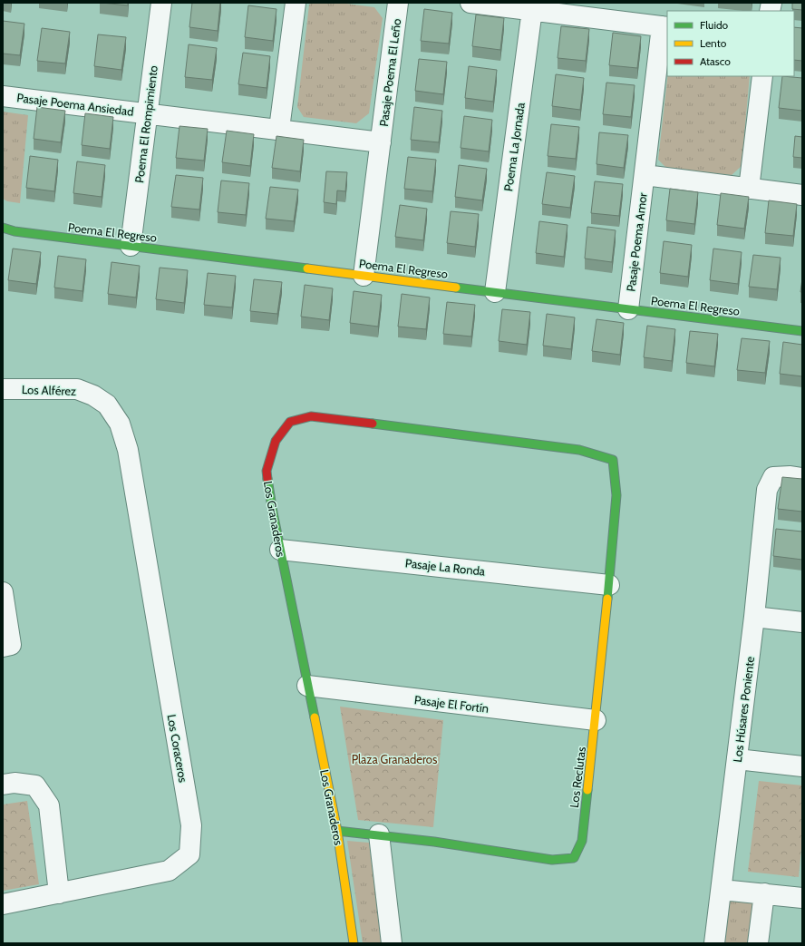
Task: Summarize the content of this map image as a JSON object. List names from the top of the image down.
{
  "streets": {
    "street": [
      "Pasaje Poema El Leño",
      "Pasaje Poema Ansiedad",
      "Poema El Rompimiento",
      "Poema La Jornada",
      "Poema El Regreso",
      "Pasaje Poema Amor",
      "Los Alférez",
      "Los Granaderos",
      "Pasaje La Ronda",
      "Pasaje El Fortín",
      "Los Húsares Poniente",
      "Los Coraceros",
      "Los Reclutas"
    ]
  },
  "crossings": [
    ["Pasaje Poema El Leño", "Pasaje Poema Ansiedad"],
    ["Pasaje Poema El Leño", "Poema El Rompimiento"],
    ["Pasaje Poema El Leño", "Poema El Regreso"],
    ["Pasaje Poema Ansiedad", "Poema El Rompimiento"],
    ["Poema El Rompimiento", "Poema El Regreso"],
    ["Poema La Jornada", "Poema El Regreso"],
    ["Poema La Jornada", "Pasaje Poema Amor"],
    ["Poema El Regreso", "Pasaje Poema Amor"],
    ["Los Alférez", "Los Coraceros"],
    ["Los Granaderos", "Pasaje La Ronda"],
    ["Los Granaderos", "Pasaje El Fortín"],
    ["Los Granaderos", "Los Reclutas"],
    ["Pasaje La Ronda", "Los Reclutas"],
    ["Pasaje El Fortín", "Los Reclutas"]
  ],
  "parks": ["Plaza Granaderos"],
  "legend": ["Fluido", "Lento", "Atasco"]
}
